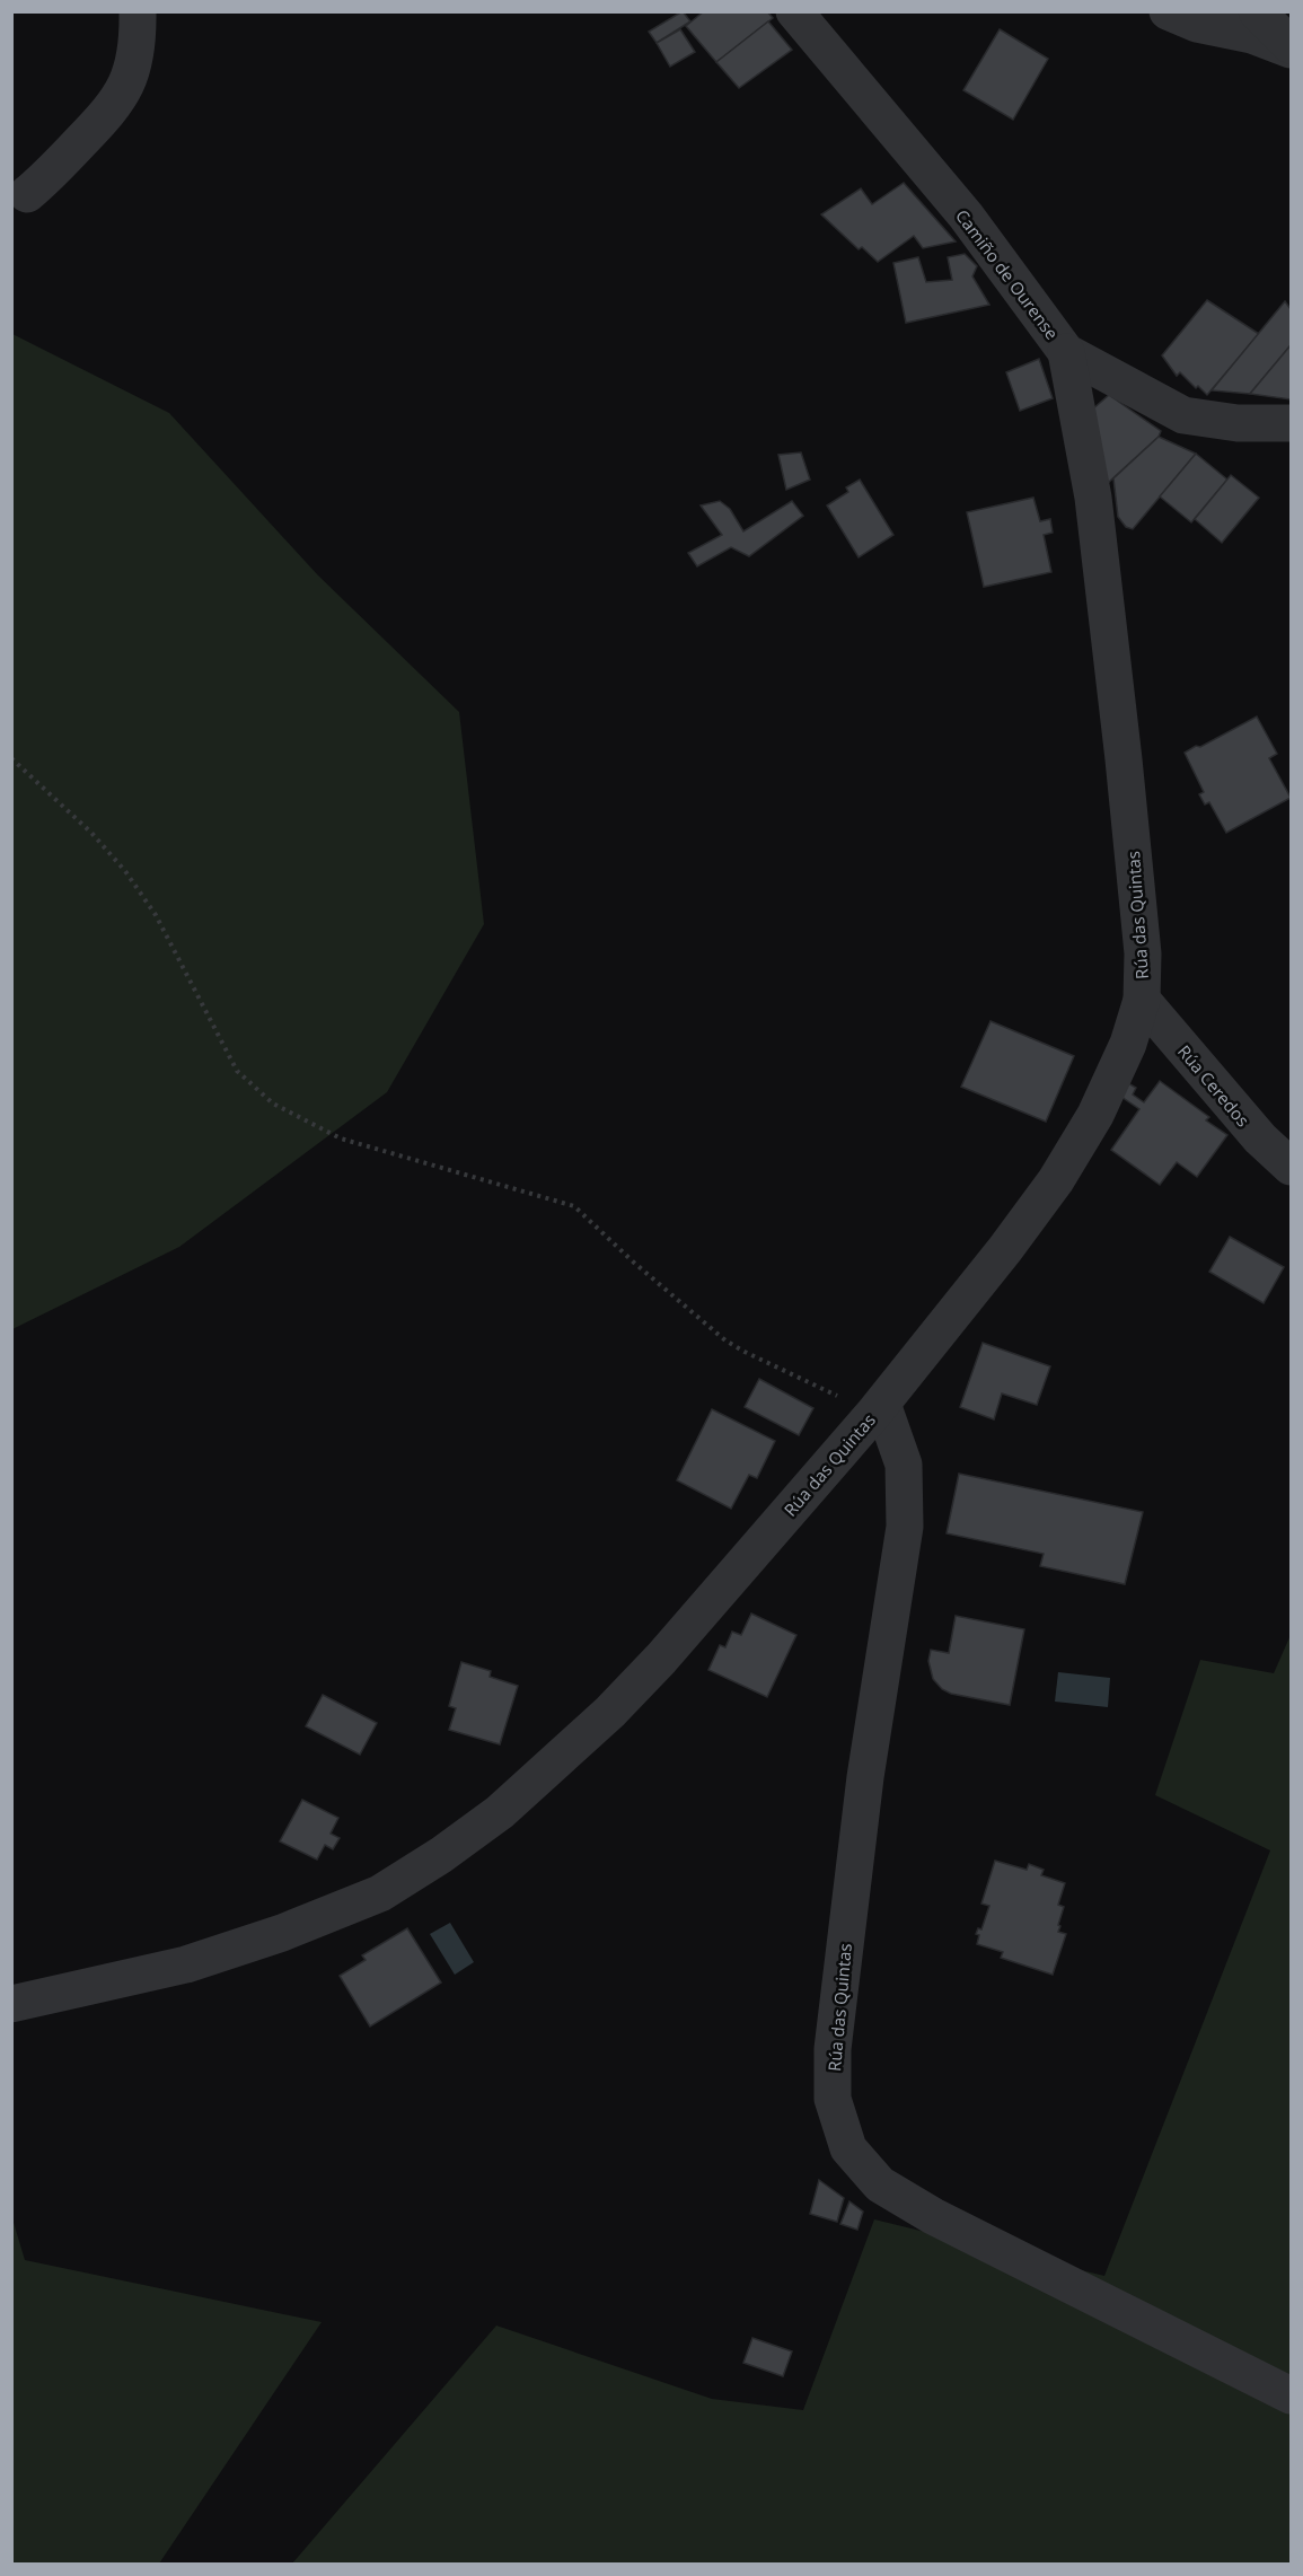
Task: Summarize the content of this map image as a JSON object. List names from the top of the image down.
{
  "streets": {
    "street": ["Camiño de Ourense", "Rúa das Quintas", "Rúa Ceredos"]
  },
  "crossings": [
    ["Camiño de Ourense", "Rúa das Quintas"],
    ["Rúa das Quintas", "Rúa Ceredos"]
  ]
}
